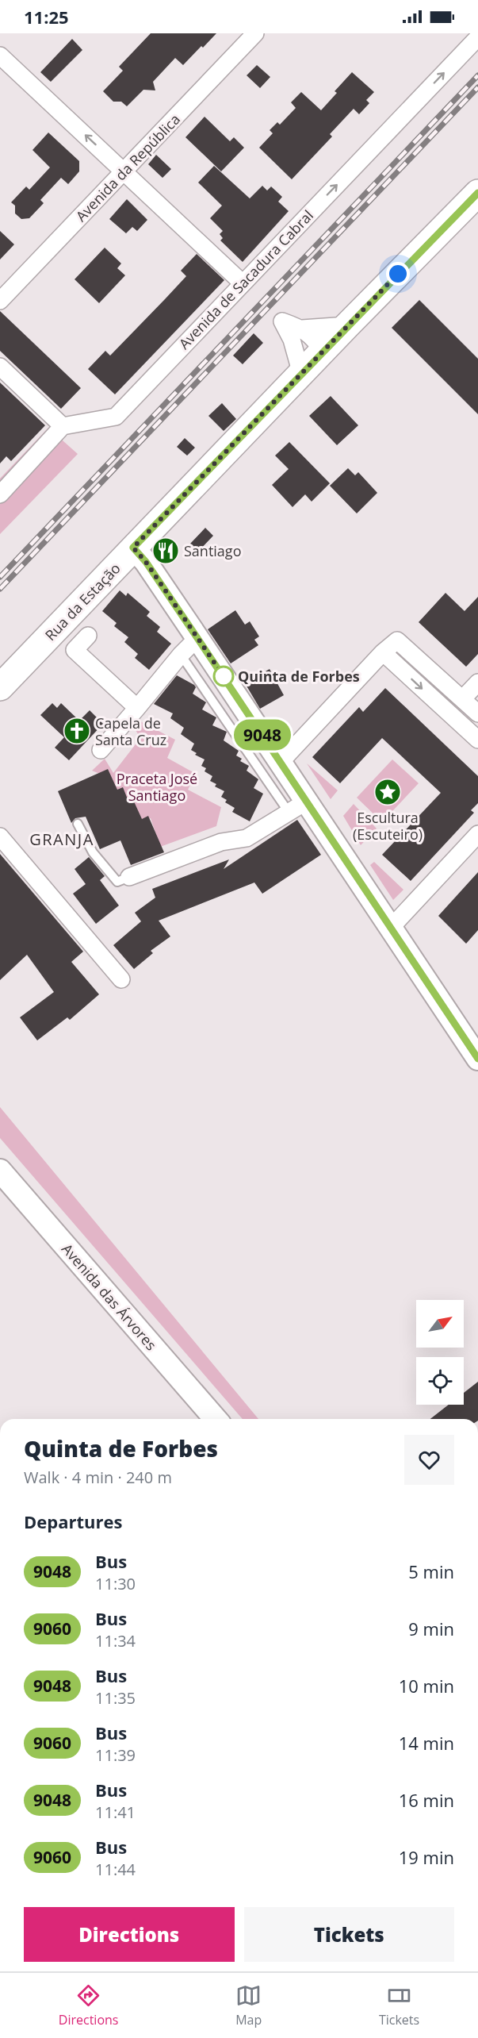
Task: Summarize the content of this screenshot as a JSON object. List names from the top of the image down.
{
  "streets": {
    "main road": ["Rua da Estação", "Avenida das Árvores"],
    "street": ["Avenida da República", "Avenida de Sacadura Cabral"]
  },
  "one_way": ["Avenida de Sacadura Cabral"],
  "districts": ["GRANJA"],
  "parks": ["Praceta José Santiago"],
  "places": {
    "restaurant": ["Santiago"],
    "other": ["Quinta de Forbes"],
    "church": ["Capela de Santa Cruz"],
    "place": ["Escultura (Escuteiro)"]
  },
  "lines": ["bus line 9048"],
  "north": "top right",
  "page": {
    "status": "11:25",
    "on_map": "9048",
    "heading": [
      ["Quinta de Forbes", "Walk · 4 min · 240 m"],
      "Departures"
    ],
    "list": [
      {
        "mark": "9048",
        "name": "Bus",
        "note": "11:30",
        "value": "5 min"
      },
      {
        "mark": "9060",
        "name": "Bus",
        "note": "11:34",
        "value": "9 min"
      },
      {
        "mark": "9048",
        "name": "Bus",
        "note": "11:35",
        "value": "10 min"
      },
      {
        "mark": "9060",
        "name": "Bus",
        "note": "11:39",
        "value": "14 min"
      },
      {
        "mark": "9048",
        "name": "Bus",
        "note": "11:41",
        "value": "16 min"
      },
      {
        "mark": "9060",
        "name": "Bus",
        "note": "11:44",
        "value": "19 min"
      }
    ],
    "buttons": ["Directions", "Tickets"],
    "tabs": ["Directions", "Map", "Tickets"]
  }
}
